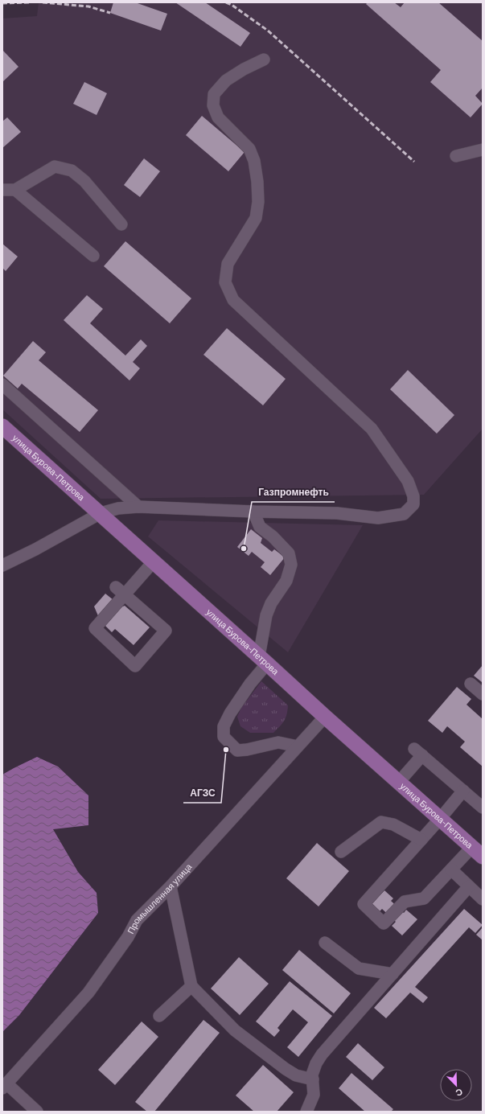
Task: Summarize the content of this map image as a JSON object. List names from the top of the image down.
{
  "streets": {
    "main road": ["улица Бурова-Петрова"],
    "street": ["Промышленная улица"]
  },
  "crossings": [
    ["улица Бурова-Петрова", "Промышленная улица"]
  ],
  "places": ["Газпромнефть", "АГЗС"],
  "north": "bottom right"
}
